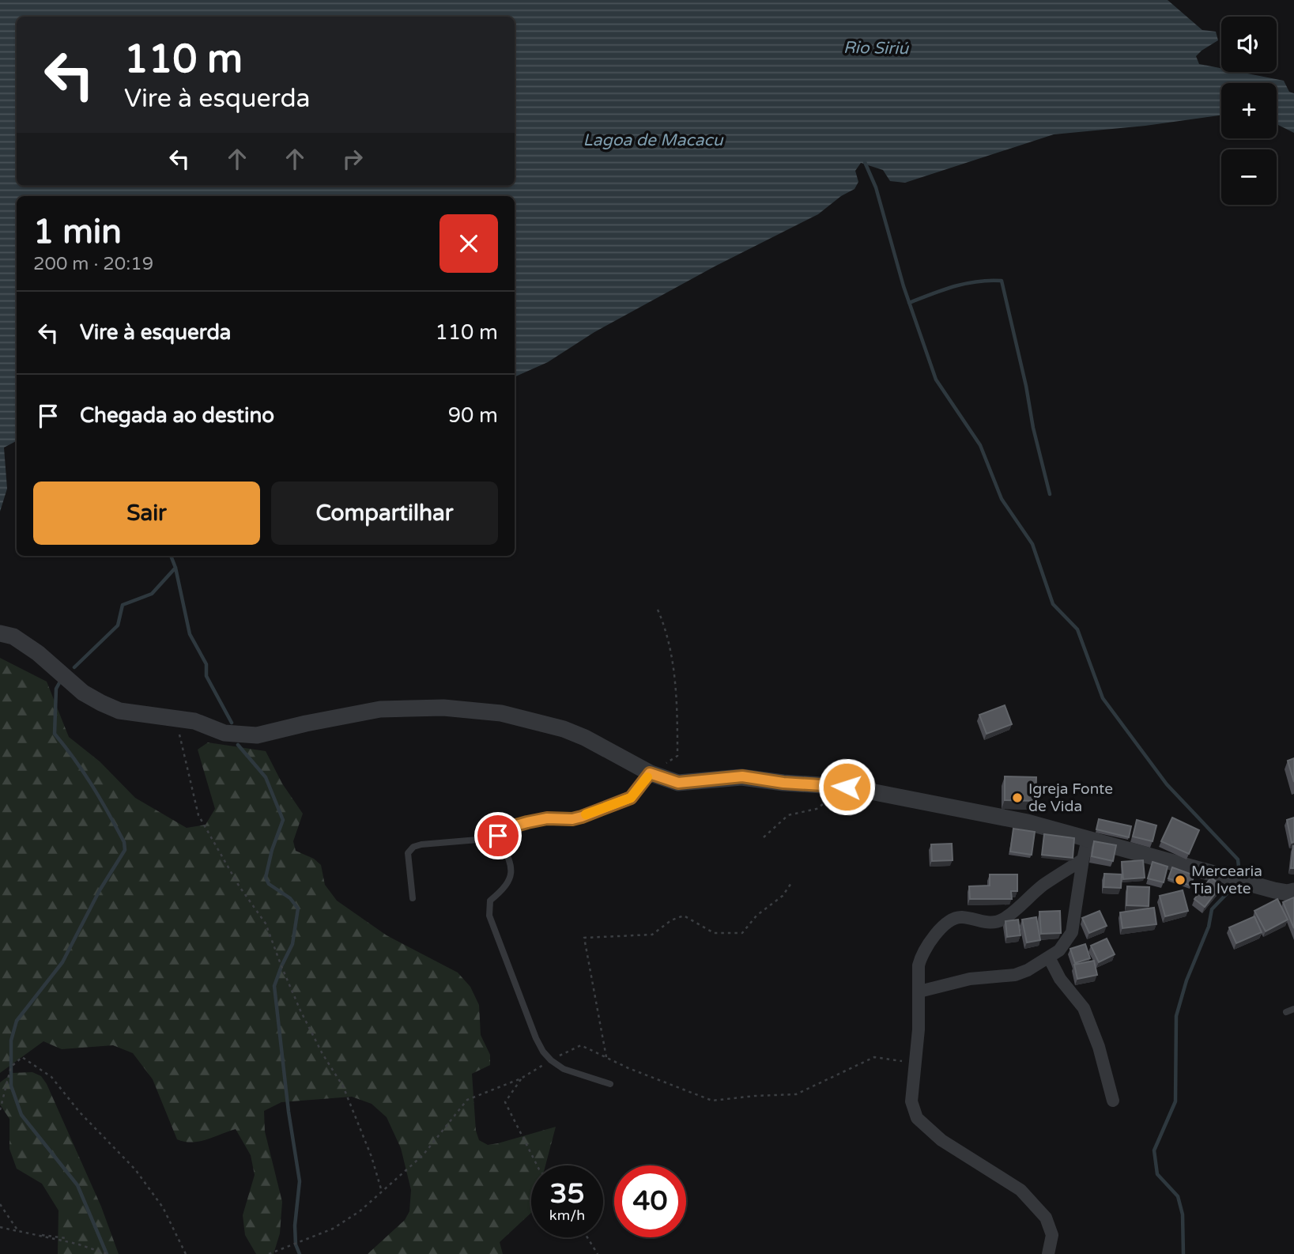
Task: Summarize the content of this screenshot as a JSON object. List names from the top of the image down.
{
  "water": ["Rio Siriú", "Lagoa de Macacu"],
  "places": ["Igreja Fonte de Vida", "Mercearia Tia Ivete"],
  "page": {
    "map_buttons": ["+", "−"],
    "turn": ["110 m", "Vire à esquerda"],
    "heading": ["1 min", "200 m · 20:19"],
    "list": [
      {
        "name": "Vire à esquerda",
        "value": "110 m"
      },
      {
        "name": "Chegada ao destino",
        "value": "90 m"
      }
    ],
    "buttons": ["Sair", "Compartilhar"],
    "speed": "35 km/h",
    "limit": "40"
  }
}
